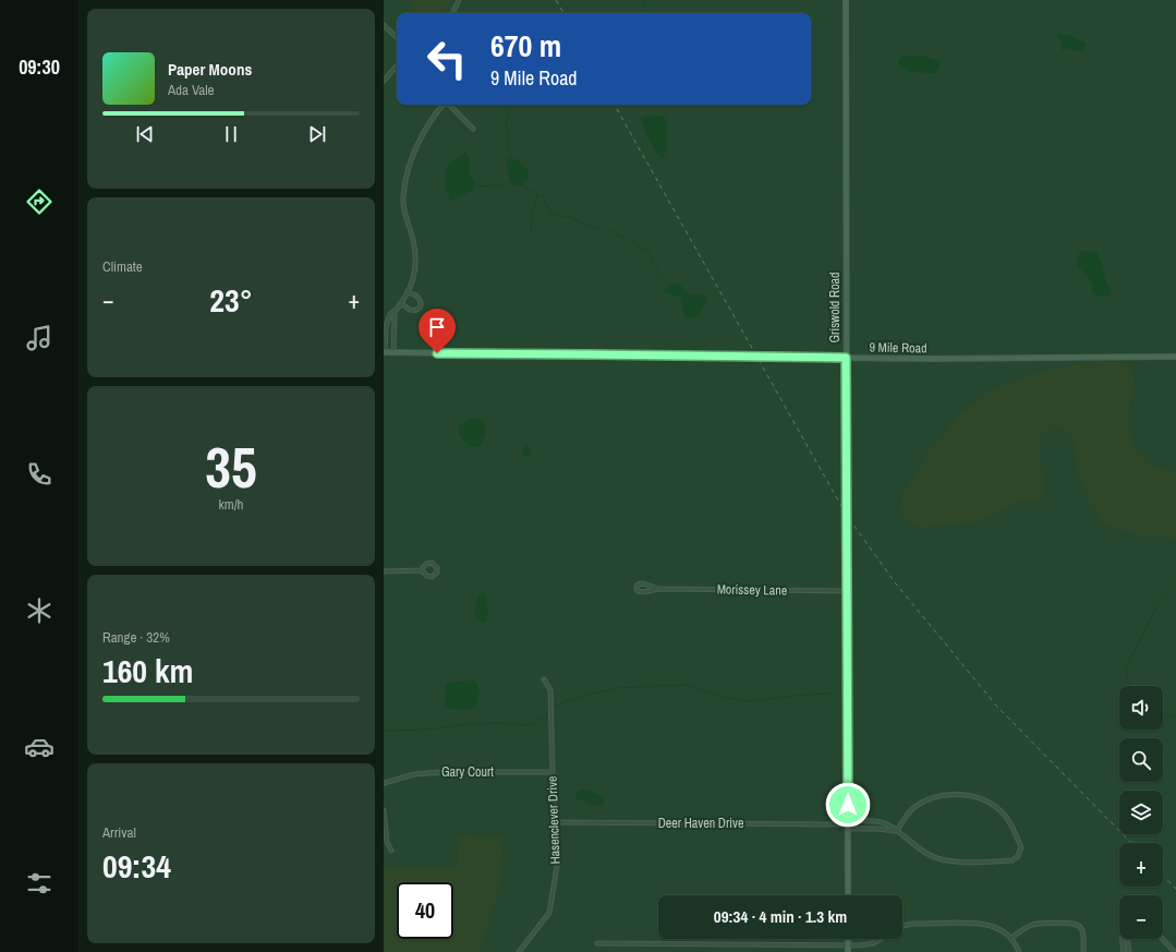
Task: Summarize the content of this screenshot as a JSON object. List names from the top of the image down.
{
  "streets": {
    "street": [
      "Griswold Road",
      "9 Mile Road",
      "Morissey Lane",
      "Gary Court",
      "Hasenclever Drive",
      "Deer Haven Drive"
    ]
  },
  "crossings": [
    ["Griswold Road", "9 Mile Road"],
    ["Griswold Road", "Morissey Lane"],
    ["Griswold Road", "Deer Haven Drive"],
    ["Gary Court", "Hasenclever Drive"],
    ["Hasenclever Drive", "Deer Haven Drive"]
  ],
  "page": {
    "tabs": "09:30",
    "turn": ["670 m", "9 Mile Road"],
    "song": ["Paper Moons", "Ada Vale"],
    "tile": [
      "Climate",
      ["35", "km/h"],
      ["Range · 32%", "160 km"],
      ["Arrival", "09:34"]
    ],
    "heat": ["−", "23°", "+"],
    "map_buttons": ["+", "−"],
    "limit": "40",
    "trip": "09:34 · 4 min · 1.3 km"
  }
}
